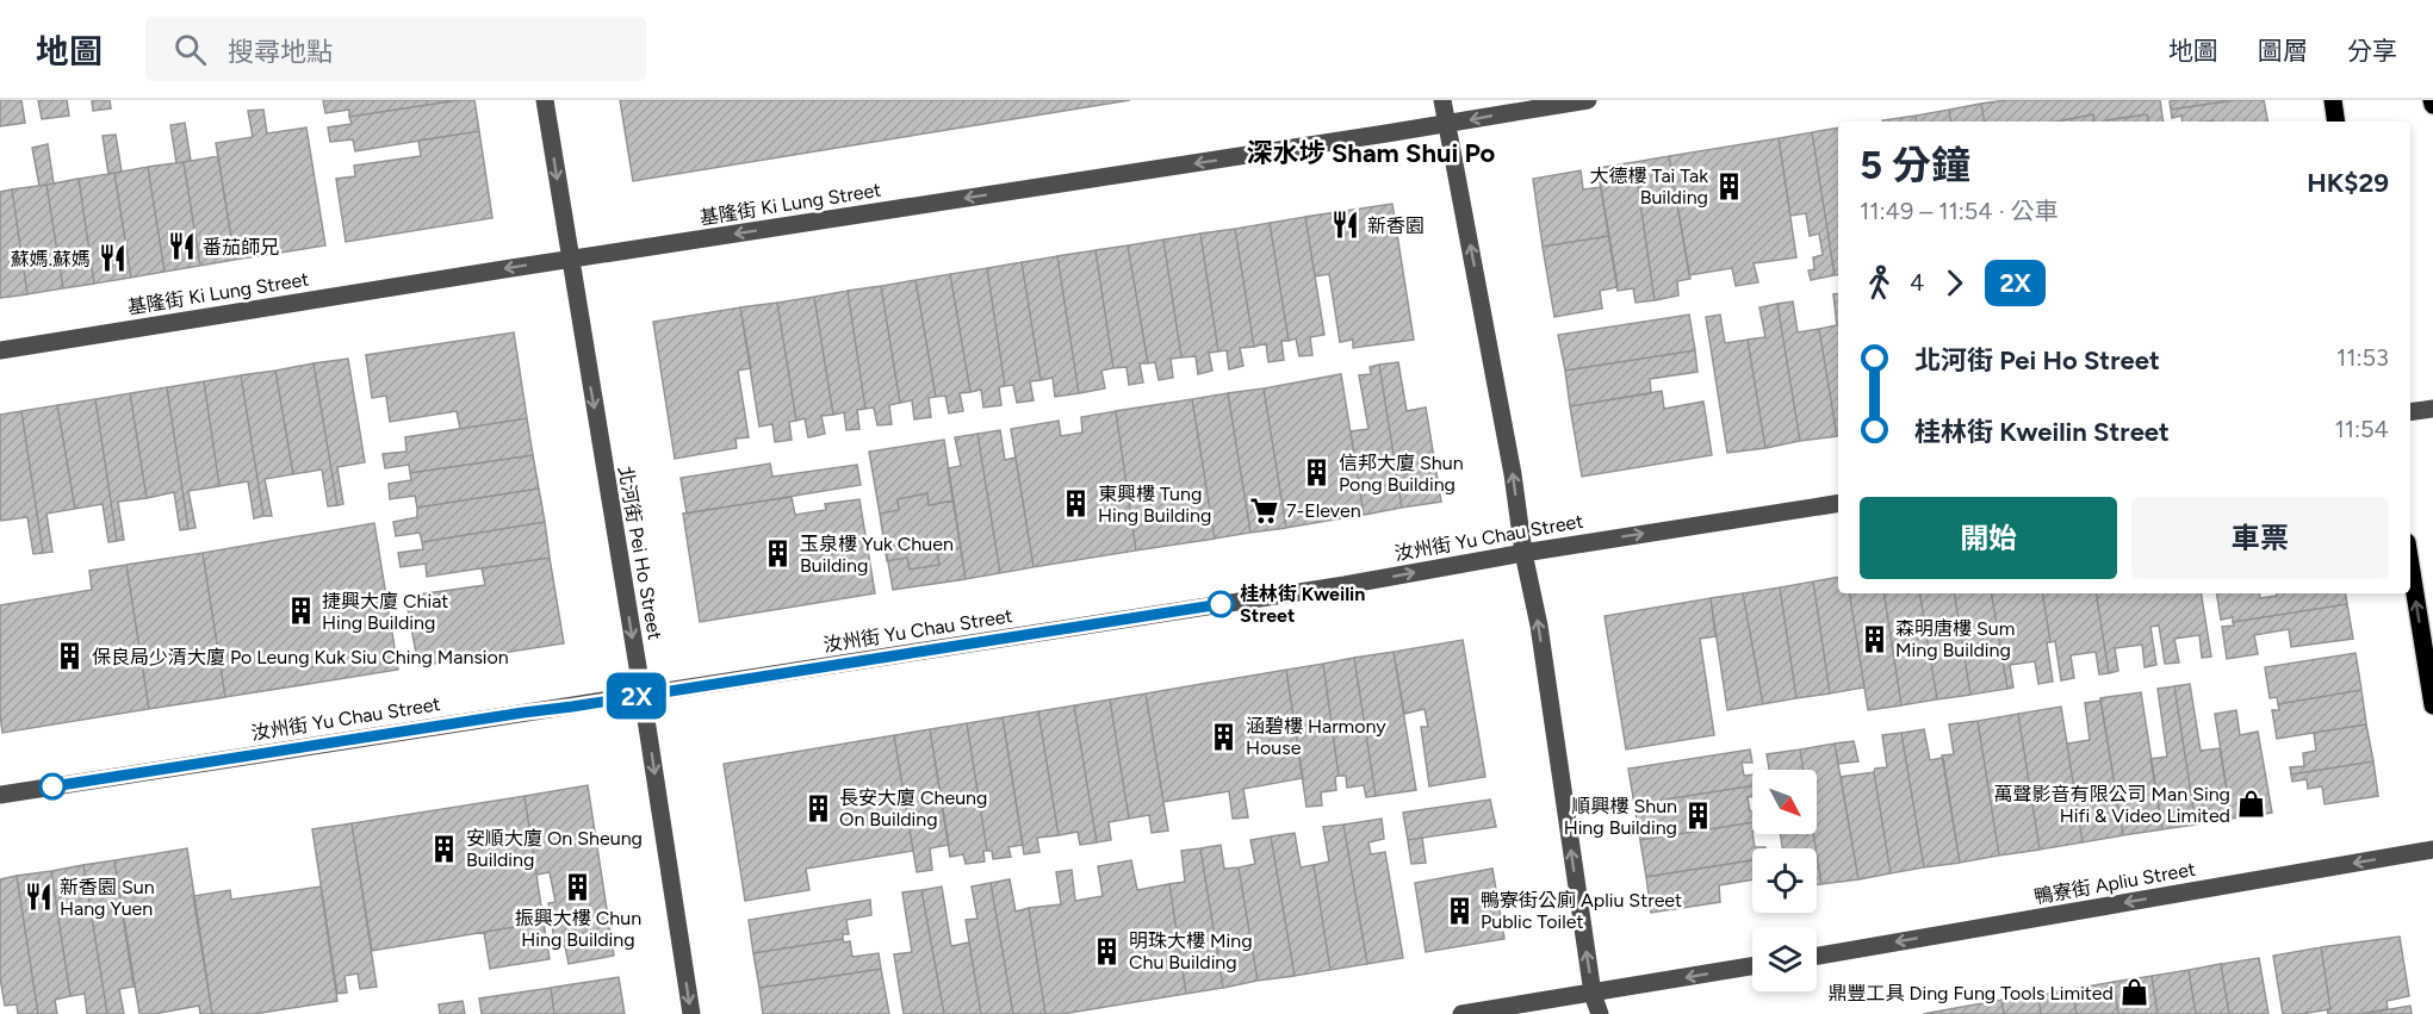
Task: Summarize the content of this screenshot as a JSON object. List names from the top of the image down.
{
  "streets": {
    "street": [
      "基隆街 Ki Lung Street",
      "汝州街 Yu Chau Street",
      "北河街 Pei Ho Street",
      "鴨寮街 Apliu Street"
    ]
  },
  "crossings": [
    ["基隆街 Ki Lung Street", "北河街 Pei Ho Street"],
    ["汝州街 Yu Chau Street", "北河街 Pei Ho Street"]
  ],
  "one_way": [
    "基隆街 Ki Lung Street",
    "汝州街 Yu Chau Street",
    "北河街 Pei Ho Street",
    "鴨寮街 Apliu Street"
  ],
  "districts": ["深水埗 Sham Shui Po"],
  "places": {
    "building": [
      "大德樓 Tai Tak Building",
      "信邦大廈 Shun Pong Building",
      "東興樓 Tung Hing Building",
      "玉泉樓 Yuk Chuen Building",
      "捷興大廈 Chiat Hing Building",
      "森明唐樓 Sum Ming Building",
      "保良局少清大廈 Po Leung Kuk Siu Ching Mansion",
      "涵碧樓 Harmony House",
      "長安大廈 Cheung On Building",
      "順興樓 Shun Hing Building",
      "安順大廈 On Sheung Building",
      "振興大樓 Chun Hing Building",
      "鴨寮街公廁 Apliu Street Public Toilet",
      "明珠大樓 Ming Chu Building"
    ],
    "restaurant": [
      "新香園",
      "番茄師兄",
      "蘇媽.蘇媽",
      "新香園 Sun Hang Yuen"
    ],
    "supermarket": ["7-Eleven"],
    "other": ["桂林街 Kweilin Street"],
    "shop": ["萬聲影音有限公司 Man Sing Hifi & Video Limited", "鼎豐工具 Ding Fung Tools Limited"]
  },
  "lines": ["bus line 2X"],
  "north": "bottom right",
  "page": {
    "header": "地圖",
    "search": "搜尋地點",
    "nav": ["地圖", "圖層", "分享"],
    "on_map": "2X",
    "heading": ["5 分鐘", "11:49 – 11:54 · 公車", "HK$29"],
    "legs": ["4", "2X"],
    "list": [
      {
        "name": "北河街 Pei Ho Street",
        "value": "11:53"
      },
      {
        "name": "桂林街 Kweilin Street",
        "value": "11:54"
      }
    ],
    "buttons": ["開始", "車票"]
  }
}
